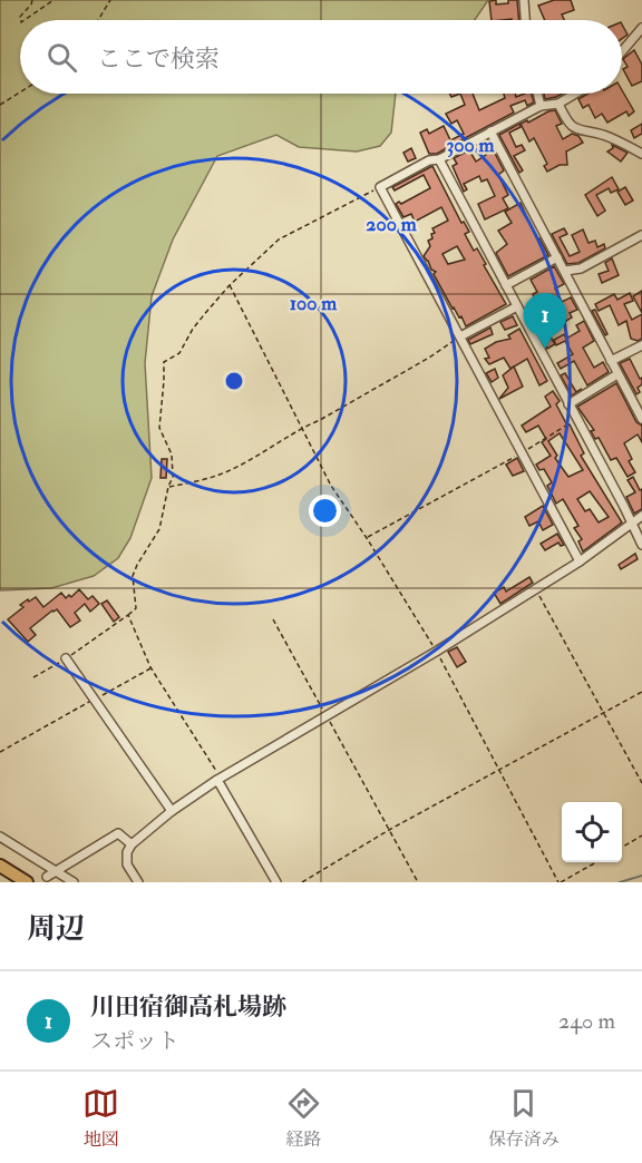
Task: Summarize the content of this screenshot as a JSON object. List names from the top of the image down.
{
  "page": {
    "search": "ここで検索",
    "pins": "1",
    "heading": "周辺",
    "list": [
      {
        "mark": "1",
        "name": "川田宿御高札場跡",
        "note": "スポット",
        "value": "240 m"
      }
    ],
    "nav": ["地図", "経路", "保存済み"]
  },
  "rings": ["300 m", "200 m", "100 m"]
}
